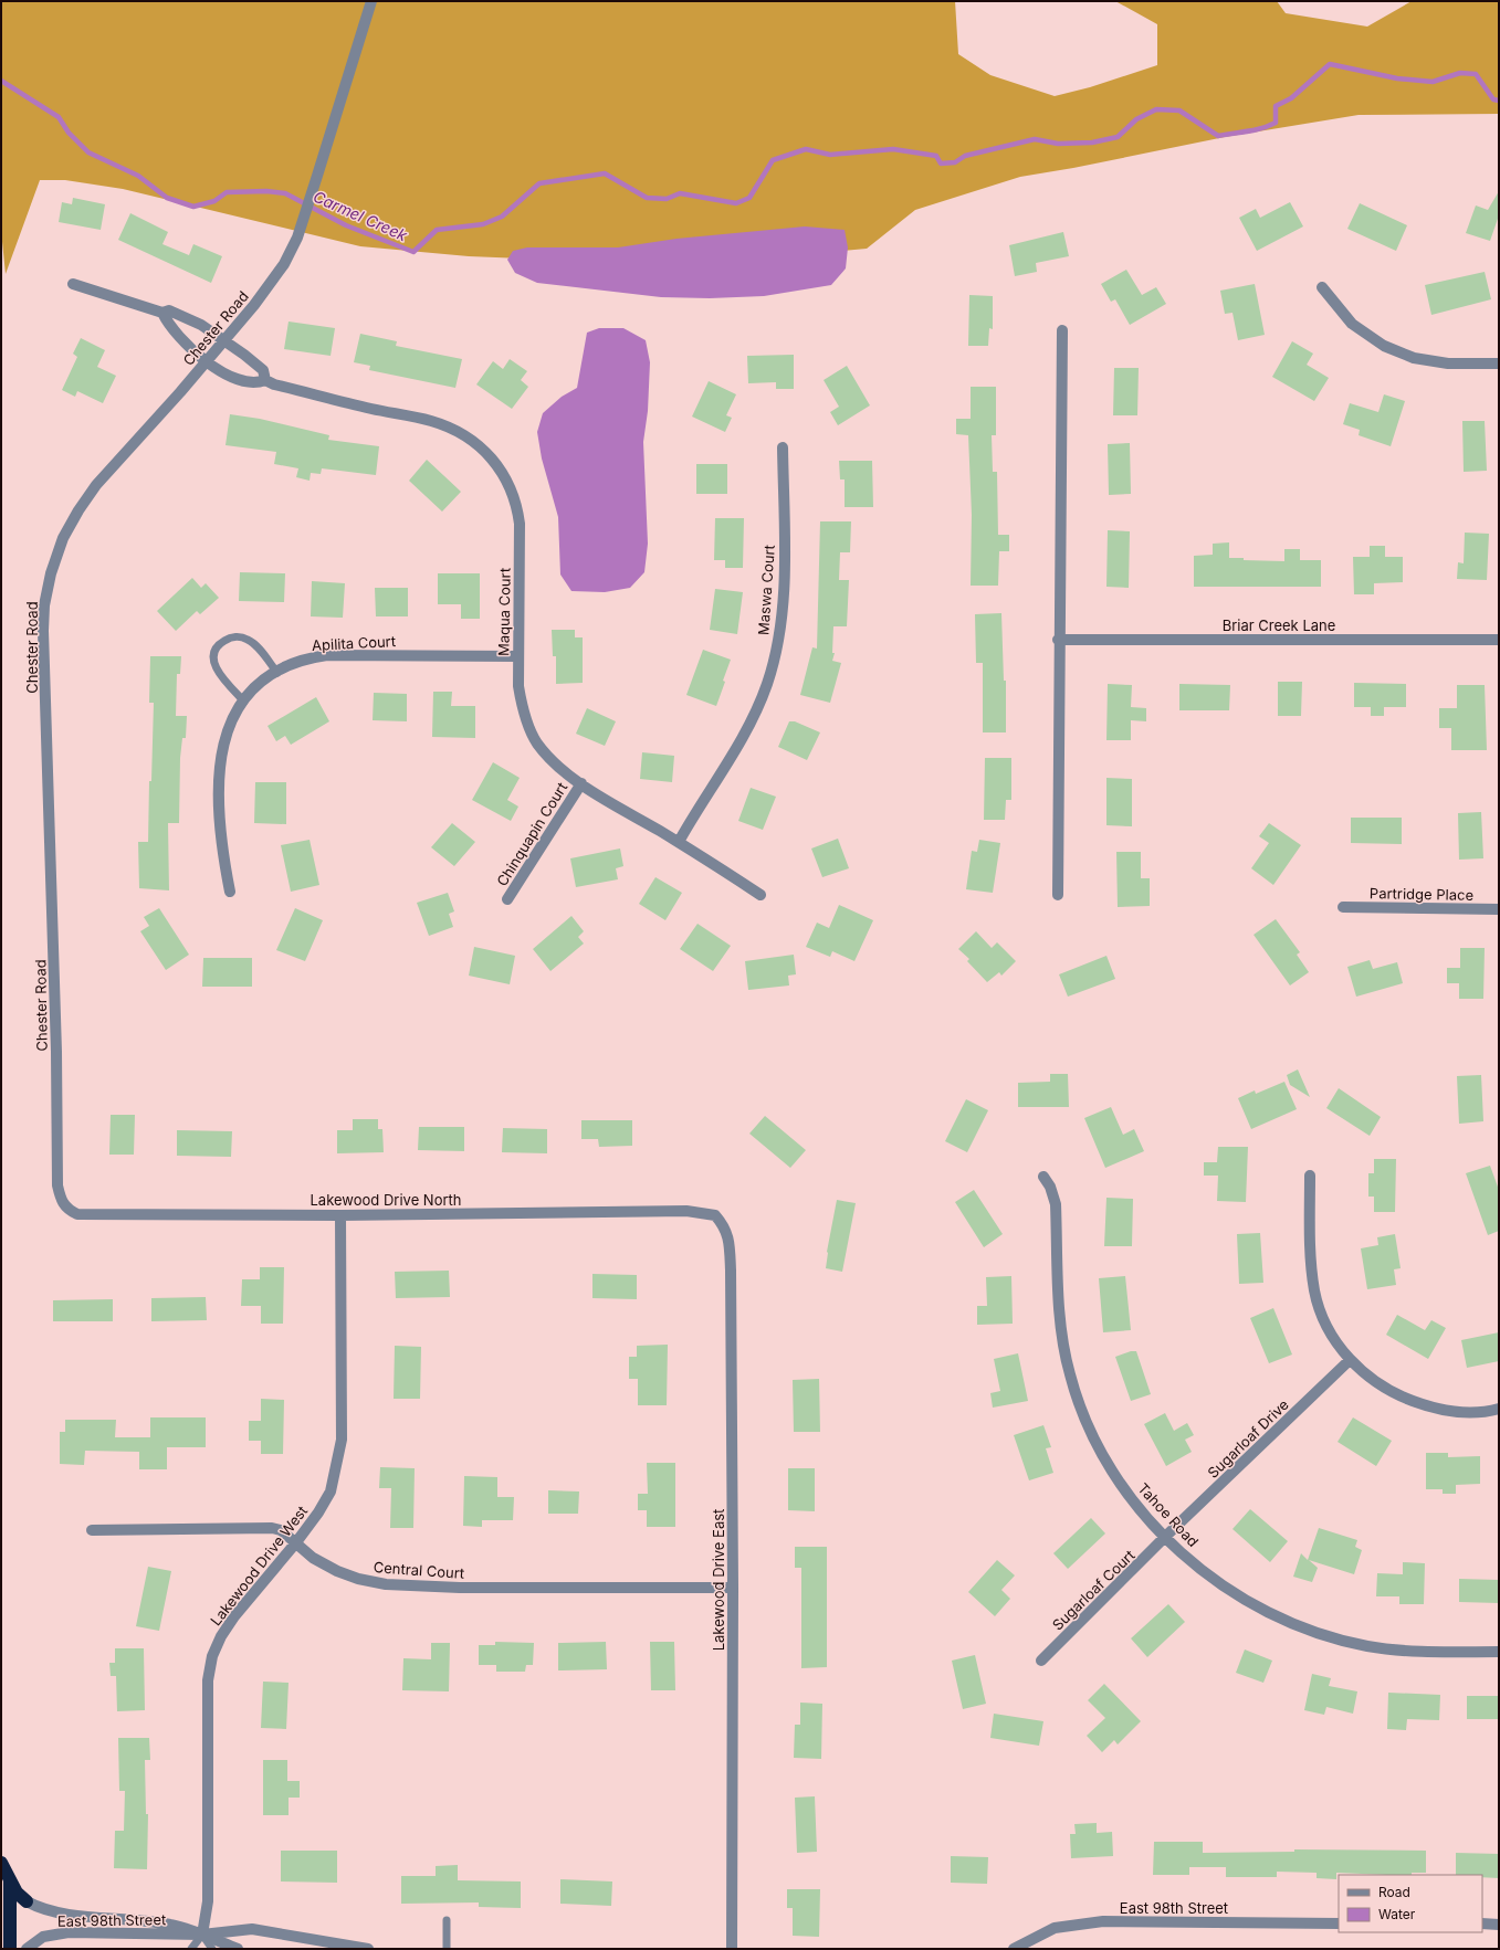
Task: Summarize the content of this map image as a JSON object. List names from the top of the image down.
{
  "streets": {
    "street": [
      "Chester Road",
      "Maswa Court",
      "Maqua Court",
      "Briar Creek Lane",
      "Apilita Court",
      "Chinquapin Court",
      "Partridge Place",
      "Lakewood Drive North",
      "Sugarloaf Drive",
      "Tahoe Road",
      "Lakewood Drive West",
      "Central Court",
      "Lakewood Drive East",
      "Sugarloaf Court",
      "East 98th Street"
    ]
  },
  "crossings": [
    ["Chester Road", "Maqua Court"],
    ["Chester Road", "Lakewood Drive North"],
    ["Maswa Court", "Maqua Court"],
    ["Maqua Court", "Apilita Court"],
    ["Maqua Court", "Chinquapin Court"],
    ["Lakewood Drive North", "Lakewood Drive West"],
    ["Lakewood Drive North", "Lakewood Drive East"],
    ["Sugarloaf Drive", "Tahoe Road"],
    ["Sugarloaf Drive", "Sugarloaf Court"],
    ["Tahoe Road", "Sugarloaf Court"],
    ["Lakewood Drive West", "Central Court"],
    ["Lakewood Drive West", "East 98th Street"],
    ["Central Court", "Lakewood Drive East"]
  ],
  "water": ["Carmel Creek"],
  "legend": ["Road", "Water"]
}
